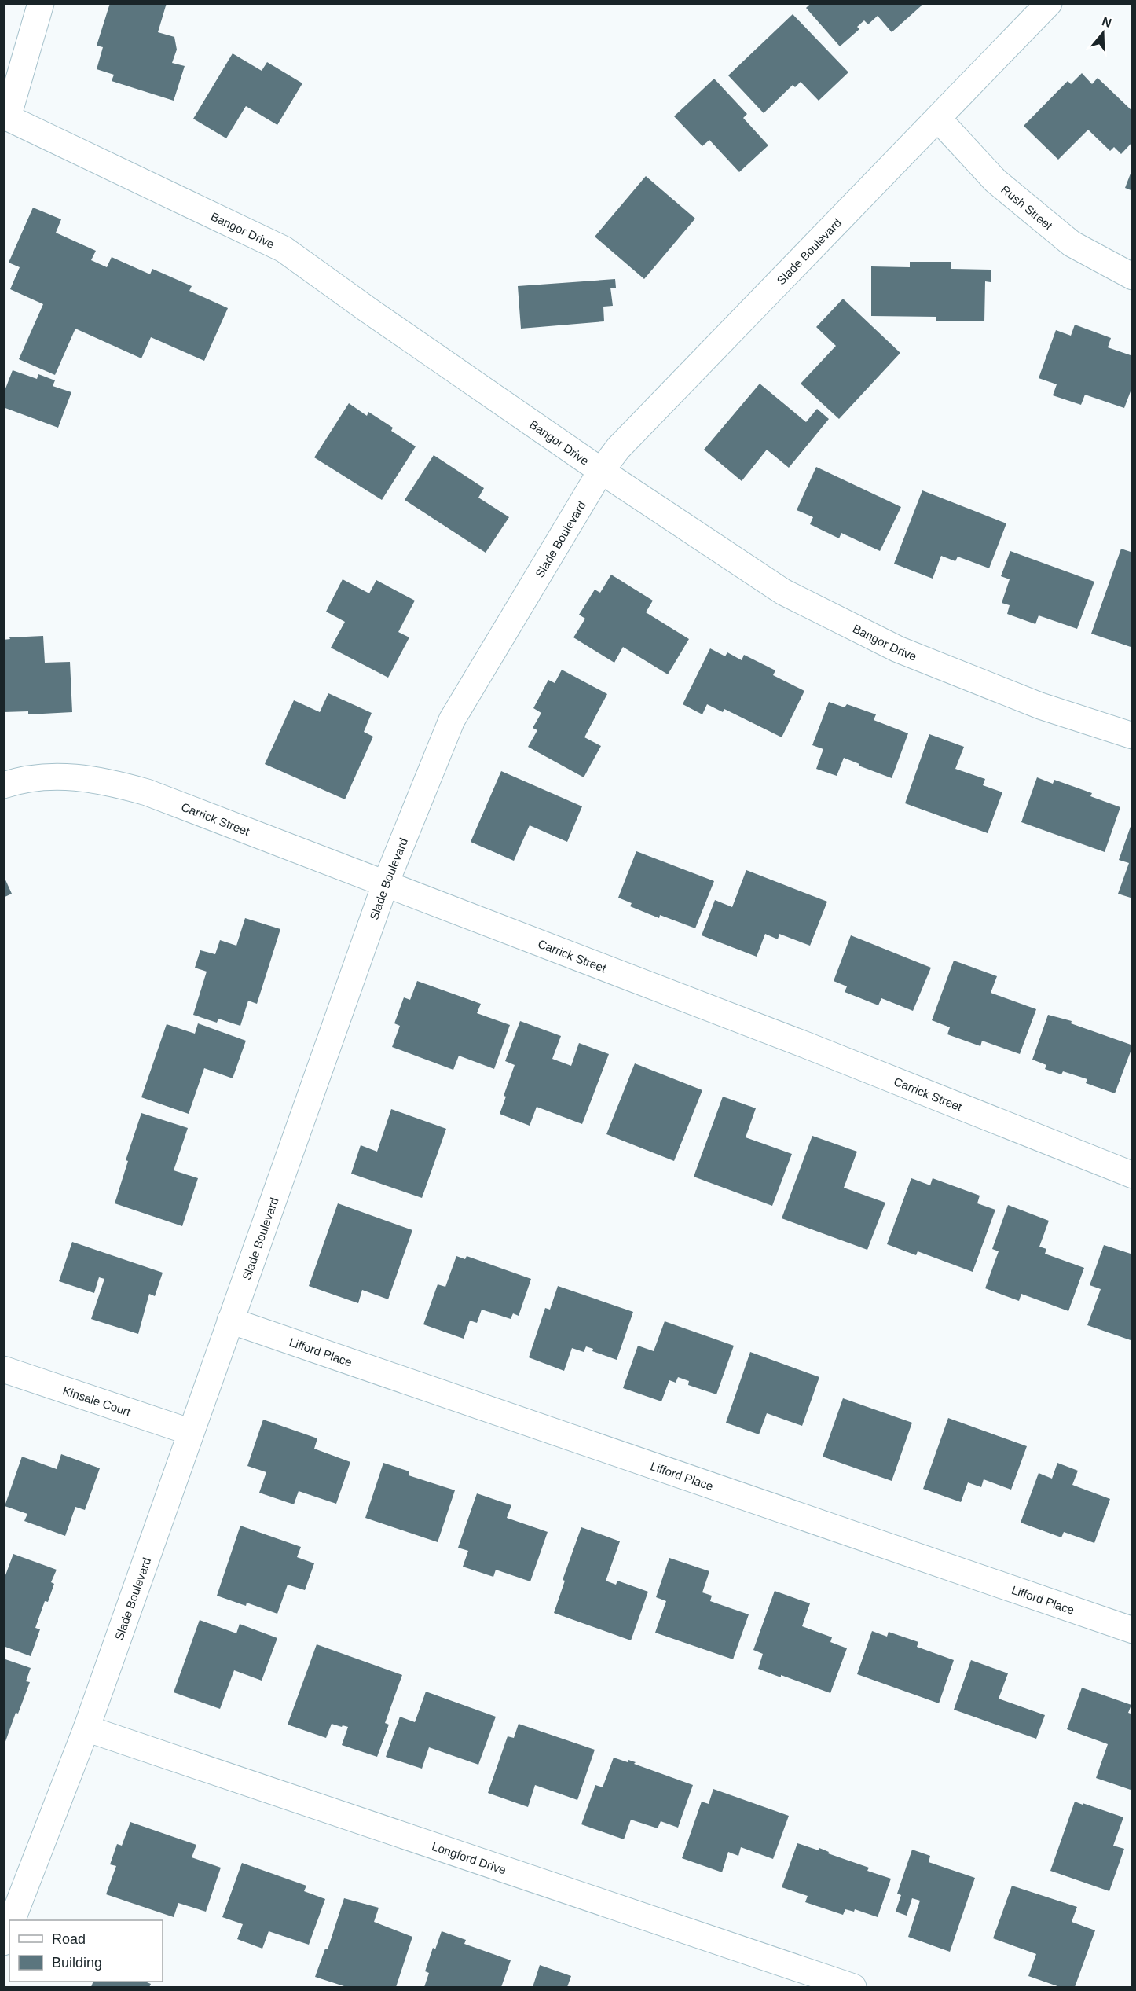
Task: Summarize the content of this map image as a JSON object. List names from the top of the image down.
{
  "streets": {
    "street": [
      "Rush Street",
      "Bangor Drive",
      "Slade Boulevard",
      "Carrick Street",
      "Lifford Place",
      "Kinsale Court",
      "Longford Drive"
    ]
  },
  "crossings": [
    ["Rush Street", "Slade Boulevard"],
    ["Bangor Drive", "Slade Boulevard"],
    ["Slade Boulevard", "Carrick Street"],
    ["Slade Boulevard", "Lifford Place"],
    ["Slade Boulevard", "Kinsale Court"],
    ["Slade Boulevard", "Longford Drive"]
  ],
  "legend": ["Road", "Building"],
  "north": "top"
}
